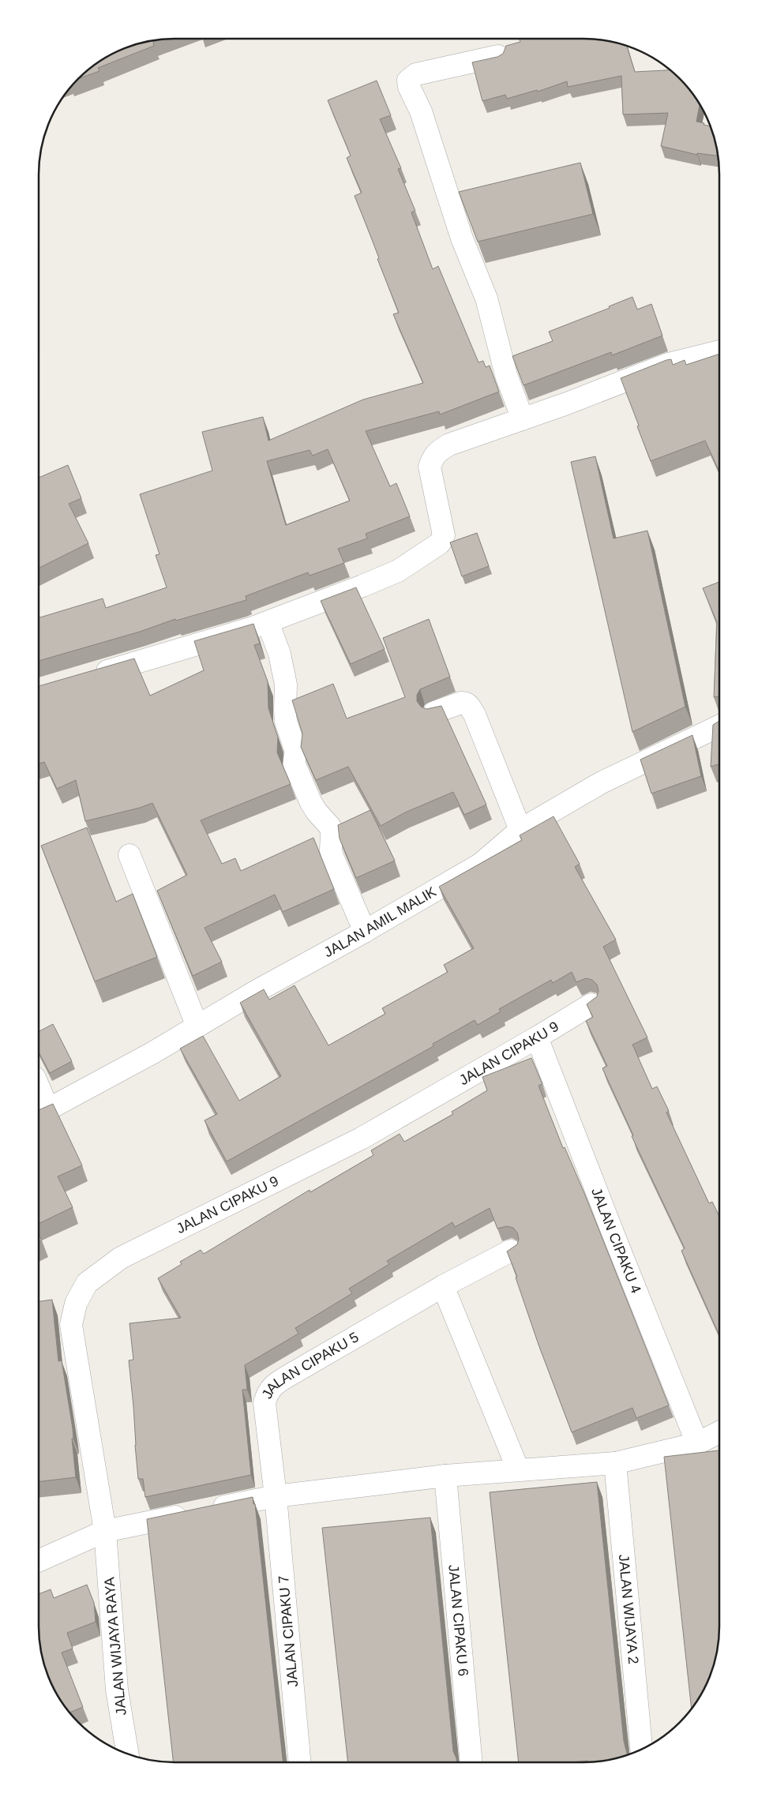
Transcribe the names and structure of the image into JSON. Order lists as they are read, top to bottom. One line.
{"streets":{"street":["JALAN AMIL MALIK","JALAN CIPAKU 9","JALAN CIPAKU 4","JALAN CIPAKU 5","JALAN WIJAYA 2","JALAN CIPAKU 6","JALAN CIPAKU 7","JALAN WIJAYA RAYA"]},"crossings":[["JALAN CIPAKU 9","JALAN CIPAKU 4"],["JALAN CIPAKU 9","JALAN WIJAYA RAYA"],["JALAN CIPAKU 5","JALAN CIPAKU 7"]]}
